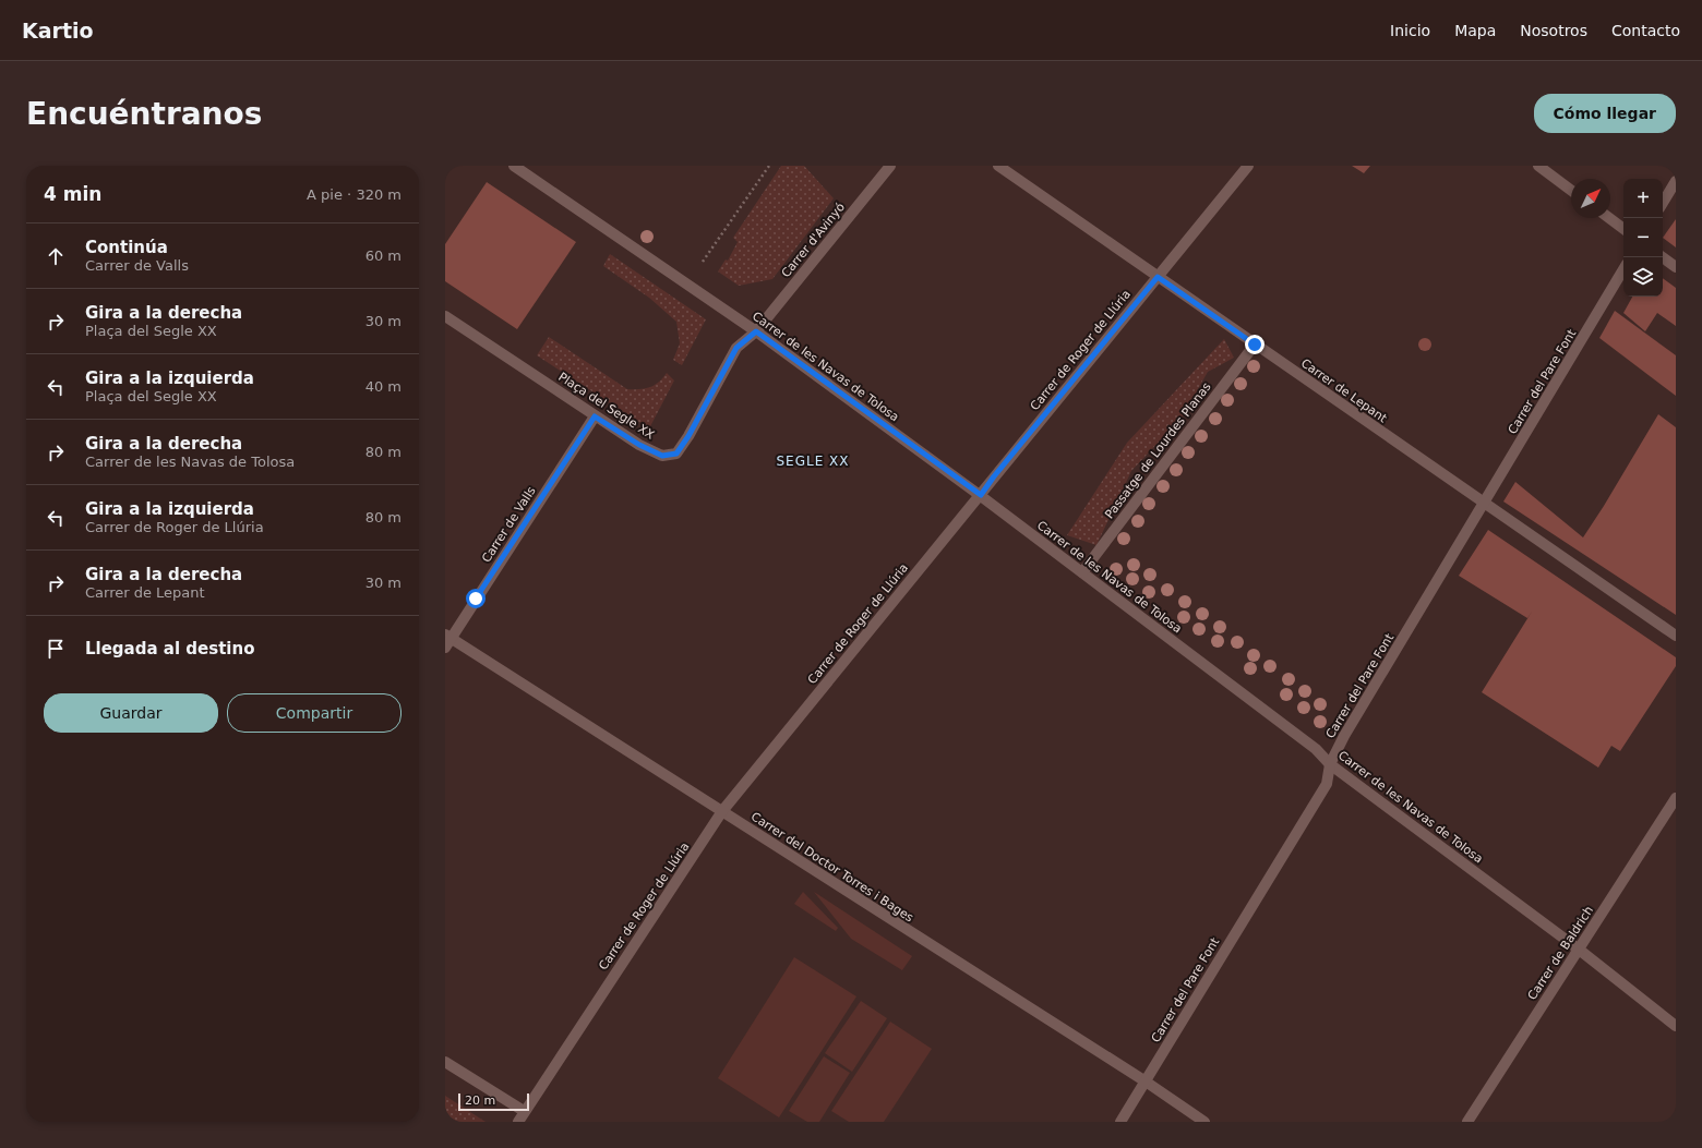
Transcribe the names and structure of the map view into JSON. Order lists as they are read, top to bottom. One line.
{"streets":{"street":["Carrer d'Avinyó","Carrer de Roger de Llúria","Carrer de les Navas de Tolosa","Carrer del Pare Font","Carrer de Lepant","Plaça del Segle XX","Passatge de Lourdes Planas","Carrer de Valls","Carrer del Doctor Torres i Bages","Carrer de Baldrich"]},"crossings":[["Carrer d'Avinyó","Carrer de les Navas de Tolosa"],["Carrer d'Avinyó","Plaça del Segle XX"],["Carrer de Roger de Llúria","Carrer de les Navas de Tolosa"],["Carrer de Roger de Llúria","Carrer de Lepant"],["Carrer de Roger de Llúria","Carrer del Doctor Torres i Bages"],["Carrer de les Navas de Tolosa","Carrer del Pare Font"],["Carrer de les Navas de Tolosa","Plaça del Segle XX"],["Carrer de les Navas de Tolosa","Passatge de Lourdes Planas"],["Carrer de les Navas de Tolosa","Carrer de Baldrich"],["Carrer del Pare Font","Carrer de Lepant"],["Carrer del Pare Font","Carrer del Doctor Torres i Bages"],["Carrer de Lepant","Passatge de Lourdes Planas"],["Plaça del Segle XX","Carrer de Valls"],["Carrer de Valls","Carrer del Doctor Torres i Bages"]],"districts":["SEGLE XX"],"scale_bar":"20 m","north":"top right","page":{"header":"Kartio","nav":["Inicio","Mapa","Nosotros","Contacto"],"buttons":["Cómo llegar",["Guardar","Compartir"]],"title":"Encuéntranos","heading":["4 min","A pie · 320 m"],"map_buttons":["+","−"],"list":[["Continúa","Carrer de Valls","60 m"],["Gira a la derecha","Plaça del Segle XX","30 m"],["Gira a la izquierda","Plaça del Segle XX","40 m"],["Gira a la derecha","Carrer de les Navas de Tolosa","80 m"],["Gira a la izquierda","Carrer de Roger de Llúria","80 m"],["Gira a la derecha","Carrer de Lepant","30 m"],"Llegada al destino"],"scale":"20 m"}}
